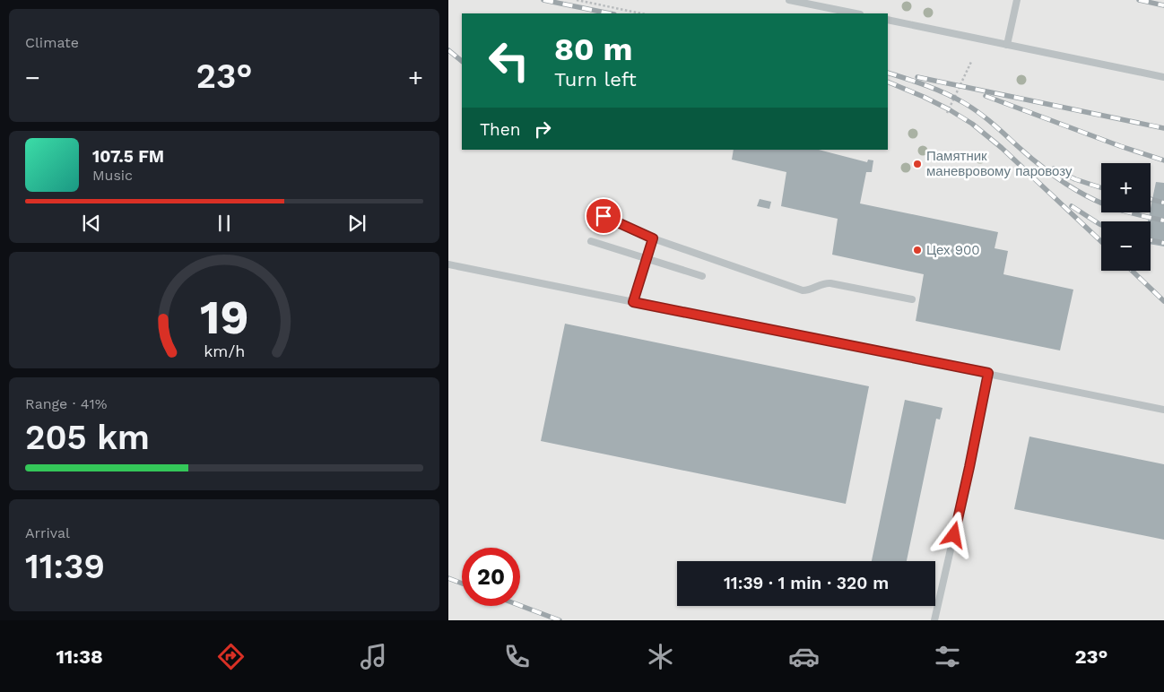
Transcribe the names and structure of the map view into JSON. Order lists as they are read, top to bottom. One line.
{"places":["Памятник маневровому паровозу","Цех 900"],"page":{"tile":["Climate",["Range · 41%","205 km"],["Arrival","11:39"]],"turn":["80 m","Turn left"],"heat":["−","23°","+"],"then":"Then","song":["107.5 FM","Music"],"map_buttons":["+","−"],"limit":"20","trip":"11:39 · 1 min · 320 m","tabs":["11:38","23°"],"gauge":["19","km/h"]}}
